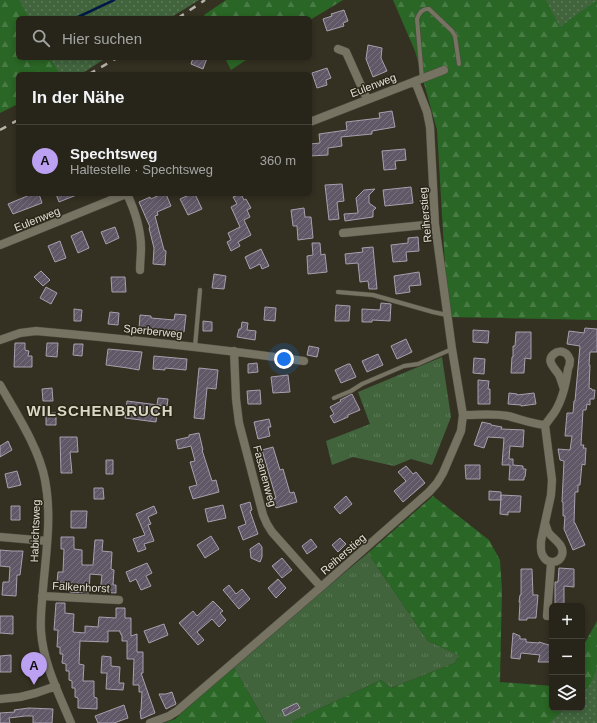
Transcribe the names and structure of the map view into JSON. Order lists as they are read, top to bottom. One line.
{"streets":{"street":["Eulenweg","Reiherstieg","Sperberweg","Fasanenweg","Habichtsweg","Falkenhorst"]},"crossings":[["Eulenweg","Reiherstieg"],["Reiherstieg","Fasanenweg"],["Sperberweg","Fasanenweg"],["Habichtsweg","Falkenhorst"]],"districts":["WILSCHENBRUCH"],"page":{"search":"Hier suchen","heading":"In der Nähe","list":[{"mark":"A","name":"Spechtsweg","note":"Haltestelle · Spechtsweg","value":"360 m"}],"map_buttons":["+","−"],"pins":"A"}}
